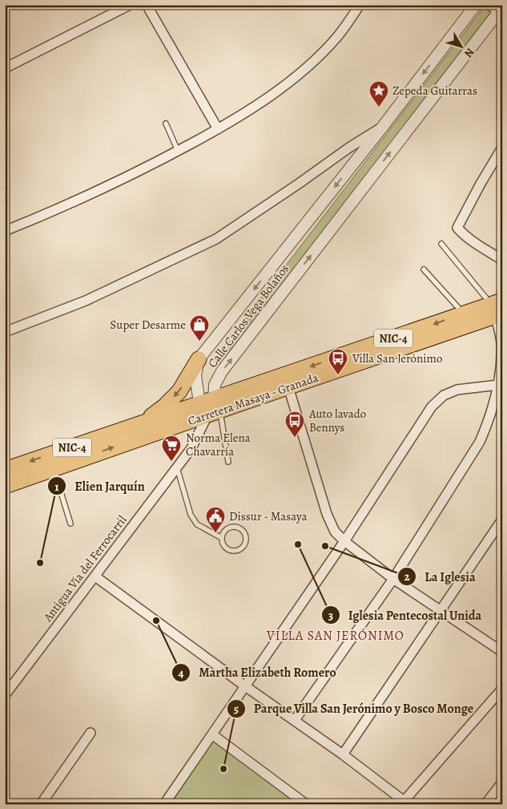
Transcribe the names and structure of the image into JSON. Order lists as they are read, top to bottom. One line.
{"streets":{"highway":["NIC-4","Carretera Masaya - Granada"],"street":["Calle Carlos Vega Bolaños","Antigua Vía del Ferrocarril"]},"crossings":[["Calle Carlos Vega Bolaños","Carretera Masaya - Granada"],["Calle Carlos Vega Bolaños","Antigua Vía del Ferrocarril"],["Carretera Masaya - Granada","Antigua Vía del Ferrocarril"]],"districts":["VILLA SAN JERÓNIMO"],"places":{"place":["Zepeda Guitarras"],"shop":["Super Desarme"],"bus stop":["Villa San Jerónimo","Auto lavado Bennys"],"supermarket":["Norma Elena Chavarría"],"public building":["Dissur - Masaya"],"other":["Iglesia Pentecostal Unida","La Iglesia","Elien Jarquín","Martha Elizabeth Romero","Parque Villa San Jerónimo y Bosco Monge"]},"north":"bottom right"}
